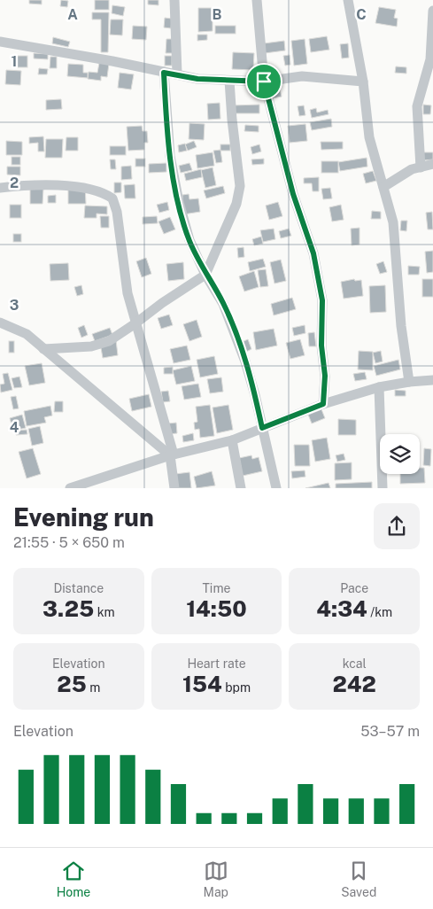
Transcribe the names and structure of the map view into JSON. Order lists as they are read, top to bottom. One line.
{"page":{"heading":["Evening run","21:55 · 5 × 650 m"],"stats":[["Distance","3.25 km"],["Time","14:50"],["Pace","4:34 /km"],["Elevation","25 m"],["Heart rate","154 bpm"],["kcal","242"]],"chart":["Elevation","53–57 m"],"tabs":["Home","Map","Saved"]},"grid":{"columns":["A","B","C"],"rows":["1","2","3","4"]}}
